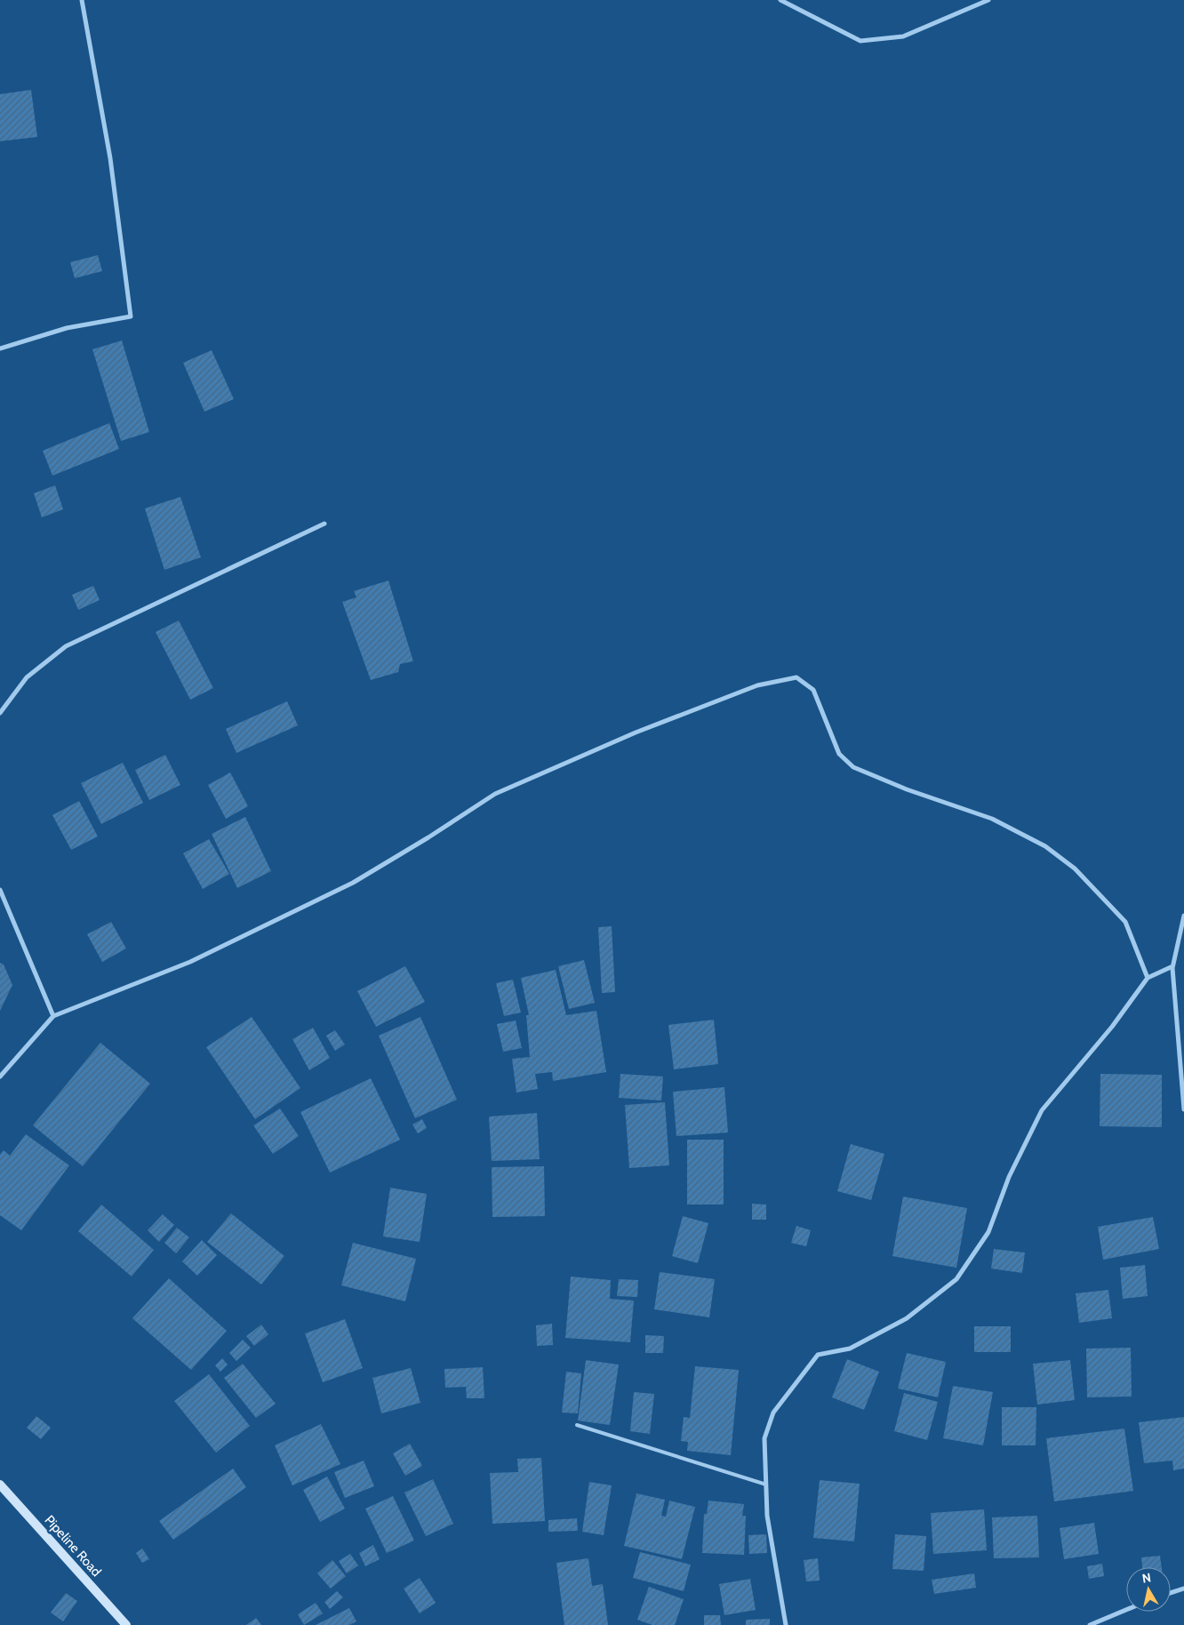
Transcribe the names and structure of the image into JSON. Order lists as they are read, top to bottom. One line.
{"streets":{"street":["Pipeline Road"]},"north":"top"}
